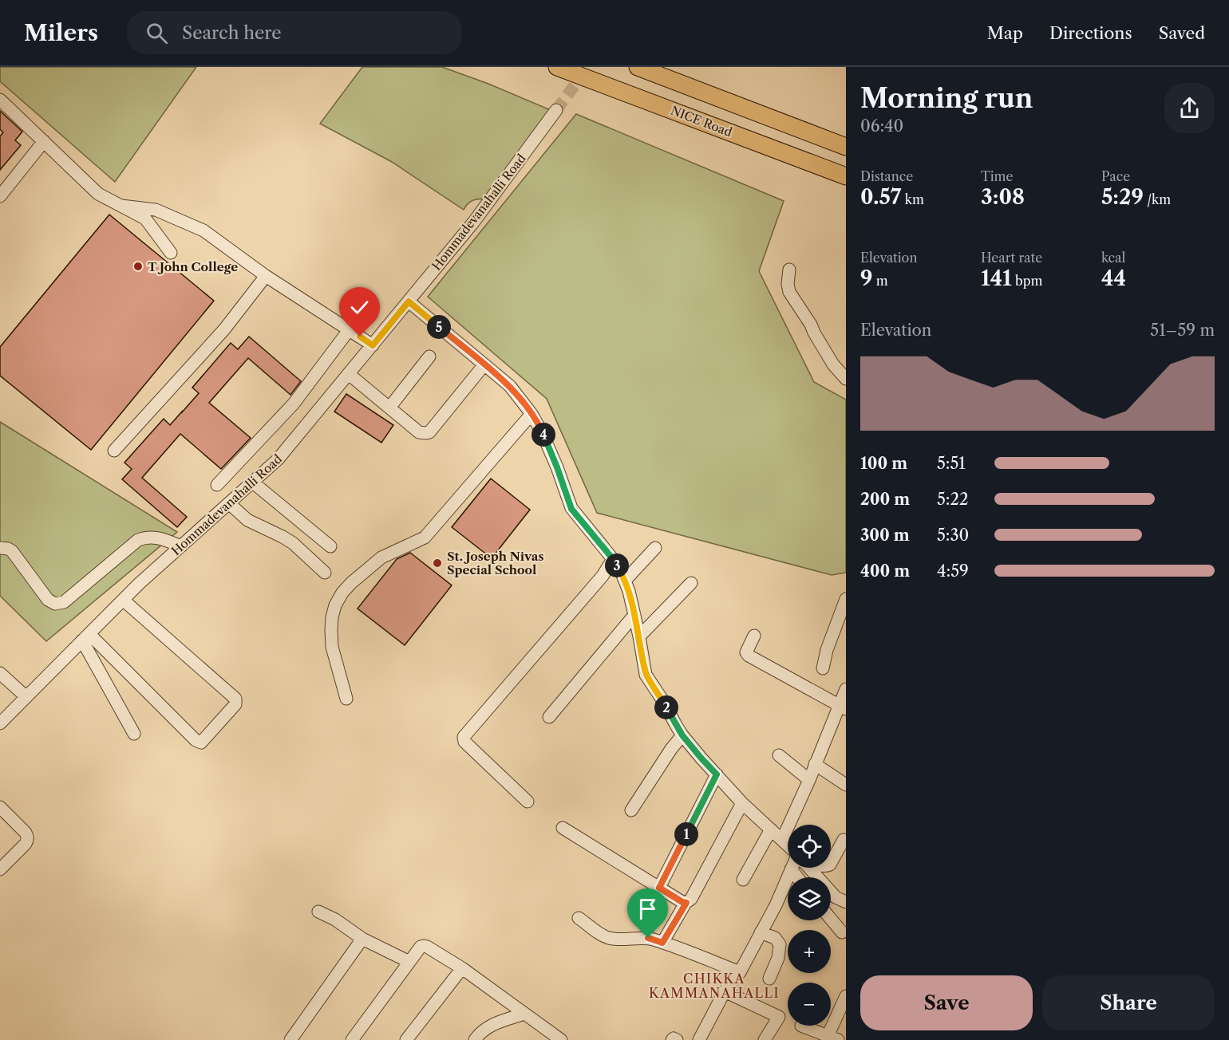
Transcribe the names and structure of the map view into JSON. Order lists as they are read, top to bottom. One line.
{"streets":{"highway":["NICE Road"],"street":["Hommadevanahalli Road"]},"districts":["CHIKKA KAMMANAHALLI"],"places":["T John College","St. Joseph Nivas Special School"],"page":{"header":"Milers","search":"Search here","nav":["Map","Directions","Saved"],"heading":["Morning run","06:40"],"stats":[["Distance","0.57 km"],["Time","3:08"],["Pace","5:29 /km"],["Elevation","9 m"],["Heart rate","141 bpm"],["kcal","44"]],"chart":["Elevation","51–59 m"],"pins":["5","4","3","2","1"],"list":[{"name":"100 m","note":"5:51"},{"name":"200 m","note":"5:22"},{"name":"300 m","note":"5:30"},{"name":"400 m","note":"4:59"}],"map_buttons":["+","−"],"buttons":["Save","Share"]}}
